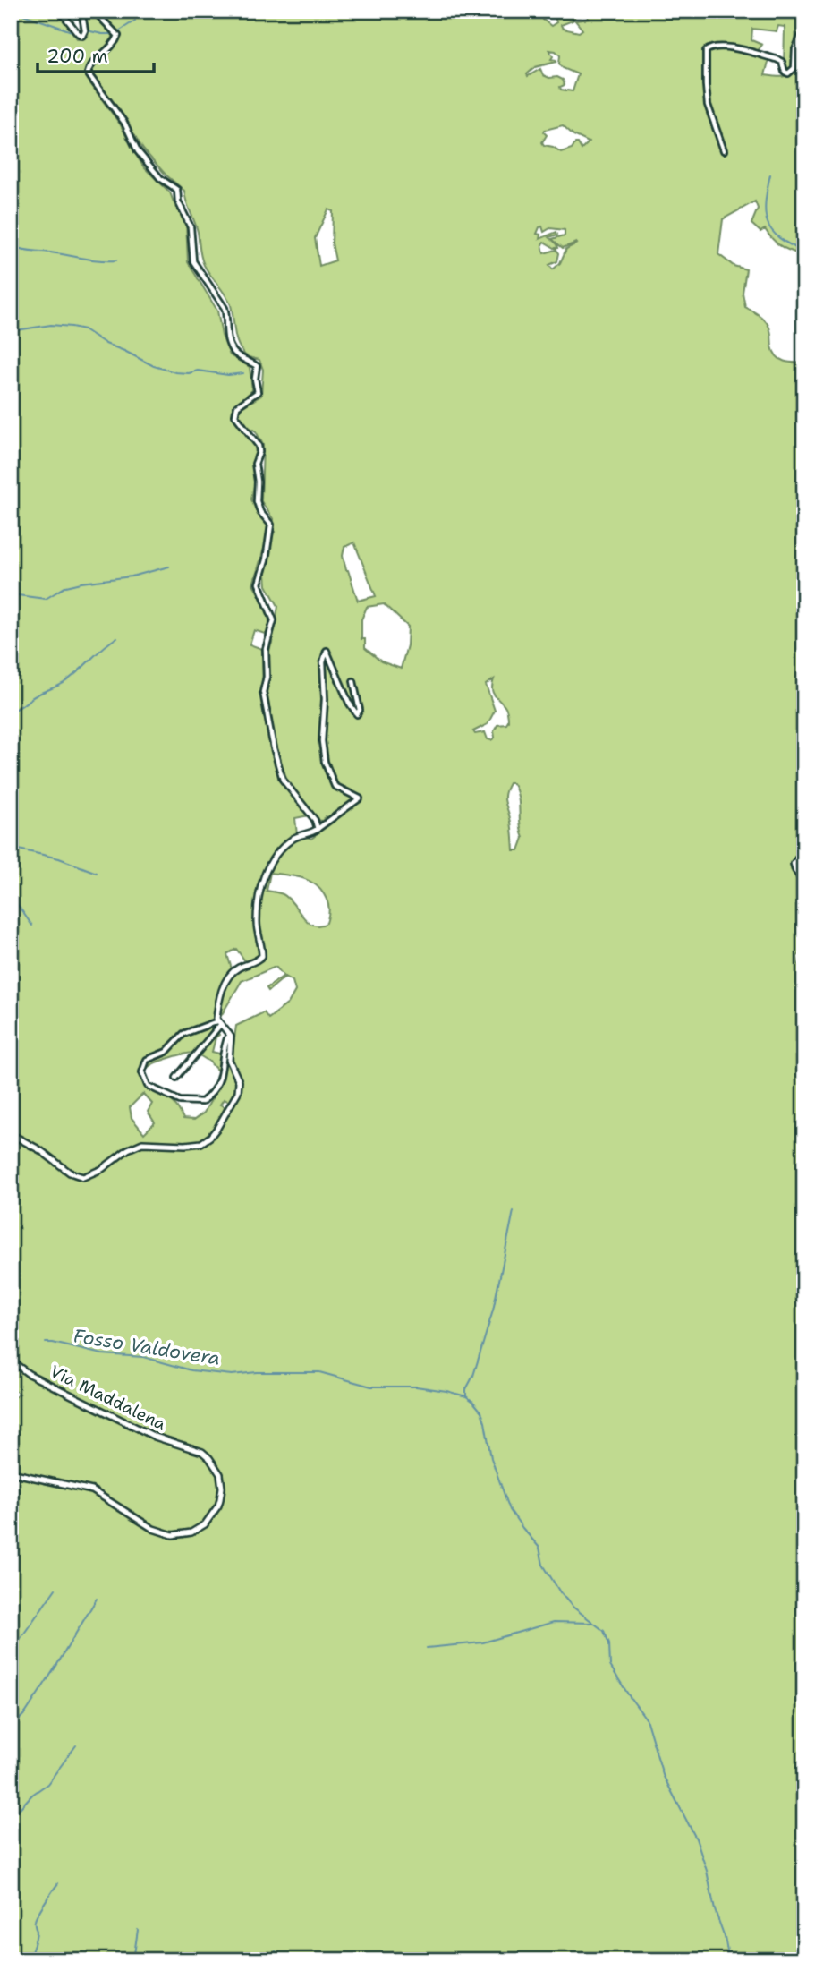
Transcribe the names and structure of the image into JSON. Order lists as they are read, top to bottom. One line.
{"streets":{"street":["Via Maddalena"]},"water":["Fosso Valdovera"],"scale_bar":"200 m"}
